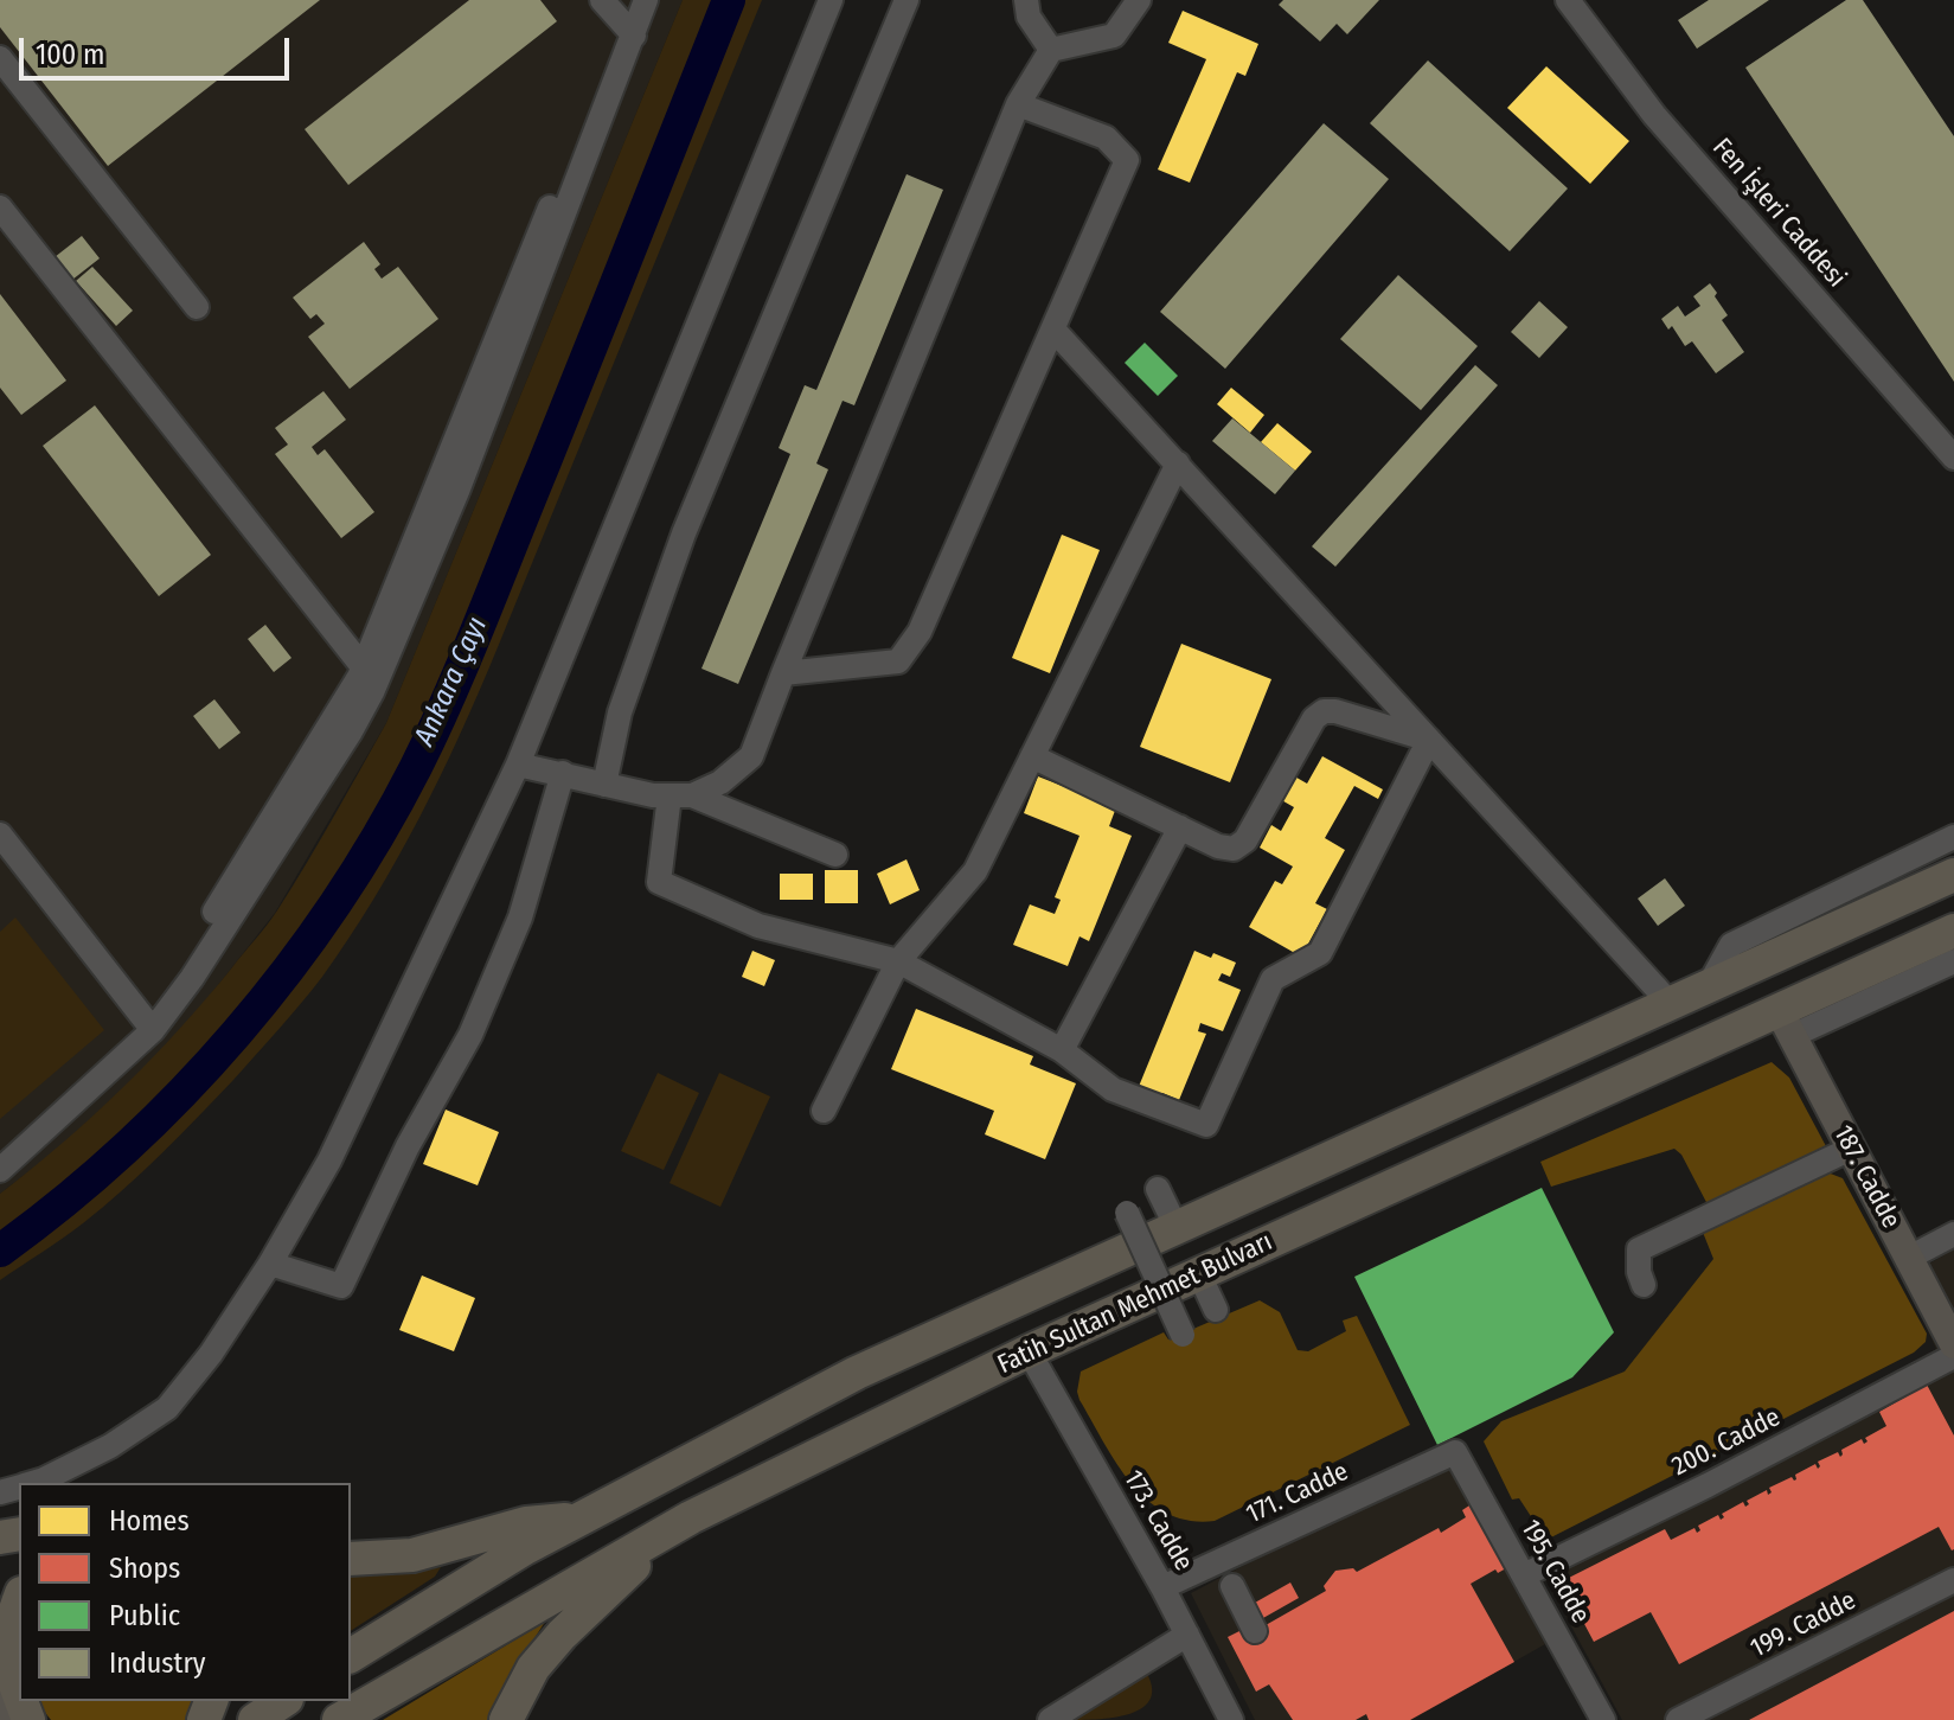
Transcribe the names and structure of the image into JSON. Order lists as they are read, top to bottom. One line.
{"streets":{"highway":["Fatih Sultan Mehmet Bulvarı"],"main road":["187. Cadde"],"street":["Fen İşleri Caddesi","200. Cadde","171. Cadde","173. Cadde","195. Cadde","199. Cadde"]},"crossings":[["187. Cadde","Fatih Sultan Mehmet Bulvarı"],["Fatih Sultan Mehmet Bulvarı","173. Cadde"],["200. Cadde","195. Cadde"],["171. Cadde","173. Cadde"],["171. Cadde","195. Cadde"]],"water":["Ankara Çayı"],"legend":["Homes","Shops","Public","Industry"],"scale_bar":"100 m"}
